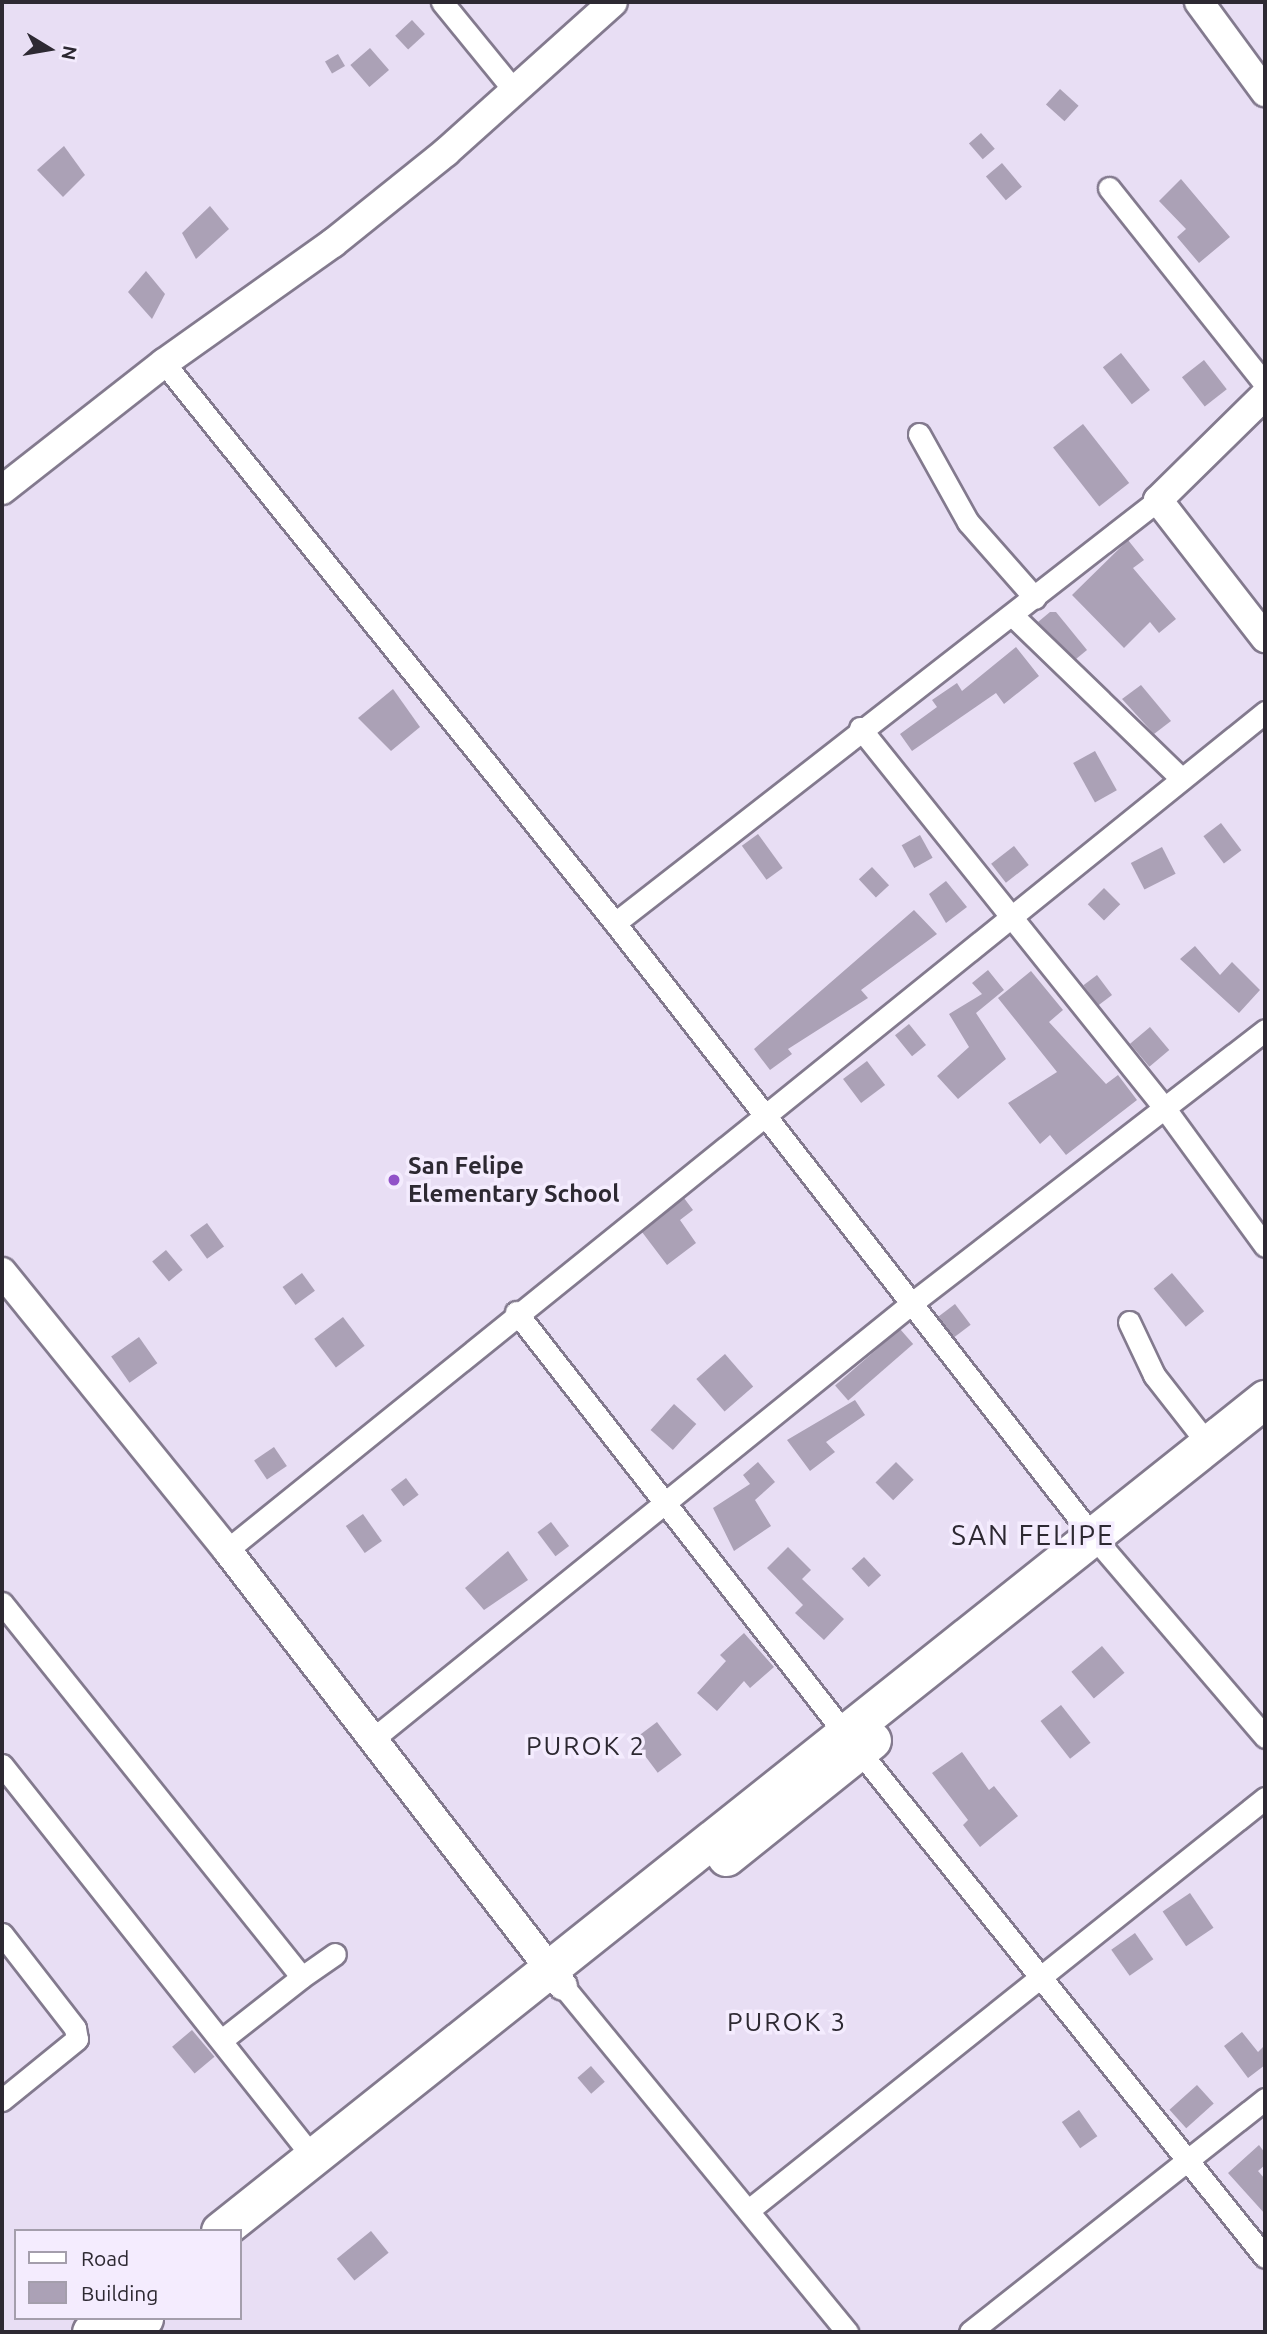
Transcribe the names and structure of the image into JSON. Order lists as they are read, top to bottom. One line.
{"districts":["SAN FELIPE","PUROK 2","PUROK 3"],"places":["San Felipe Elementary School"],"legend":["Road","Building"],"north":"right"}
